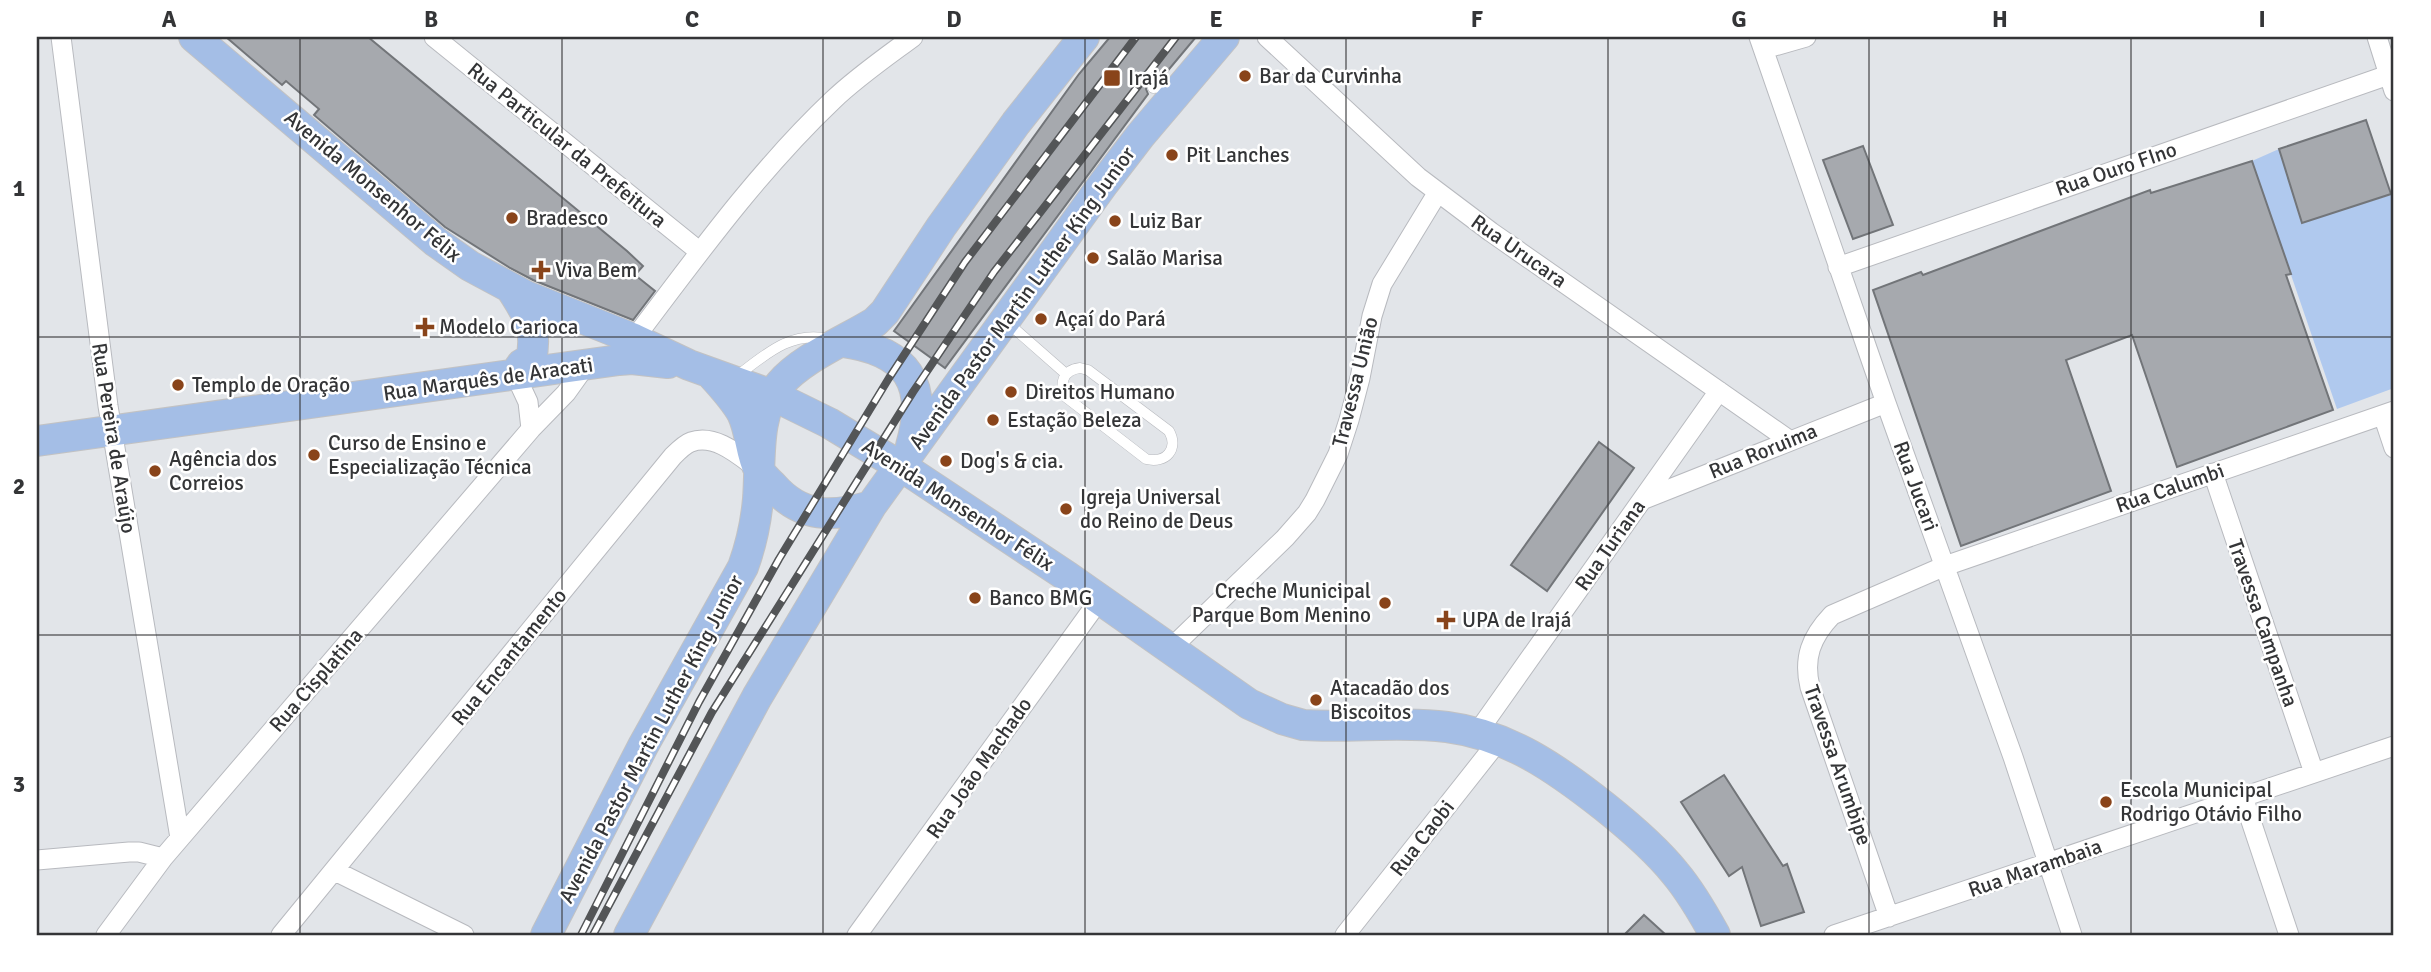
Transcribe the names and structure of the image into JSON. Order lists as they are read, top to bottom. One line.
{"streets":{"main road":["Avenida Monsenhor Félix","Avenida Pastor Martin Luther King Junior","Rua Marquês de Aracati"],"street":["Rua Particular da Prefeitura","Rua Ouro FIno","Rua Urucara","Travessa União","Rua Pereira de Araújo","Rua Roruima","Rua Jucari","Rua Calumbi","Rua Turiana","Travessa Campanha","Rua Encantamento","Rua Cisplatina","Travessa Arumbipe","Rua João Machado","Rua Caobi","Rua Marambaia"]},"crossings":[["Rua Ouro FIno","Rua Jucari"],["Avenida Monsenhor Félix","Avenida Pastor Martin Luther King Junior"],["Avenida Monsenhor Félix","Rua Marquês de Aracati"],["Avenida Monsenhor Félix","Travessa União"],["Avenida Monsenhor Félix","Rua Turiana"],["Avenida Monsenhor Félix","Rua João Machado"],["Avenida Monsenhor Félix","Rua Caobi"],["Rua Urucara","Travessa União"],["Rua Urucara","Rua Roruima"],["Rua Urucara","Rua Turiana"],["Avenida Pastor Martin Luther King Junior","Rua Encantamento"],["Rua Marquês de Aracati","Rua Pereira de Araújo"],["Rua Marquês de Aracati","Rua Cisplatina"],["Rua Pereira de Araújo","Rua Cisplatina"],["Rua Roruima","Rua Jucari"],["Rua Roruima","Rua Turiana"],["Rua Jucari","Rua Calumbi"],["Rua Jucari","Travessa Arumbipe"],["Rua Jucari","Rua Marambaia"],["Rua Calumbi","Travessa Campanha"],["Rua Calumbi","Travessa Arumbipe"],["Rua Turiana","Rua Caobi"],["Travessa Campanha","Rua Marambaia"],["Travessa Arumbipe","Rua Marambaia"]],"places":{"other":["Bar da Curvinha","Pit Lanches","Bradesco","Luiz Bar","Salão Marisa","Açaí do Pará","Templo de Oração","Direitos Humano","Estação Beleza","Curso de Ensino e Especialização Técnica","Dog's & cia.","Agência dos Correios","Igreja Universal do Reino de Deus","Banco BMG","Creche Municipal Parque Bom Menino","Atacadão dos Biscoitos","Escola Municipal Rodrigo Otávio Filho"],"transit":["Irajá"],"health":["Viva Bem","Modelo Carioca","UPA de Irajá"]},"grid":{"columns":["A","B","C","D","E","F","G","H","I"],"rows":["1","2","3"]}}
